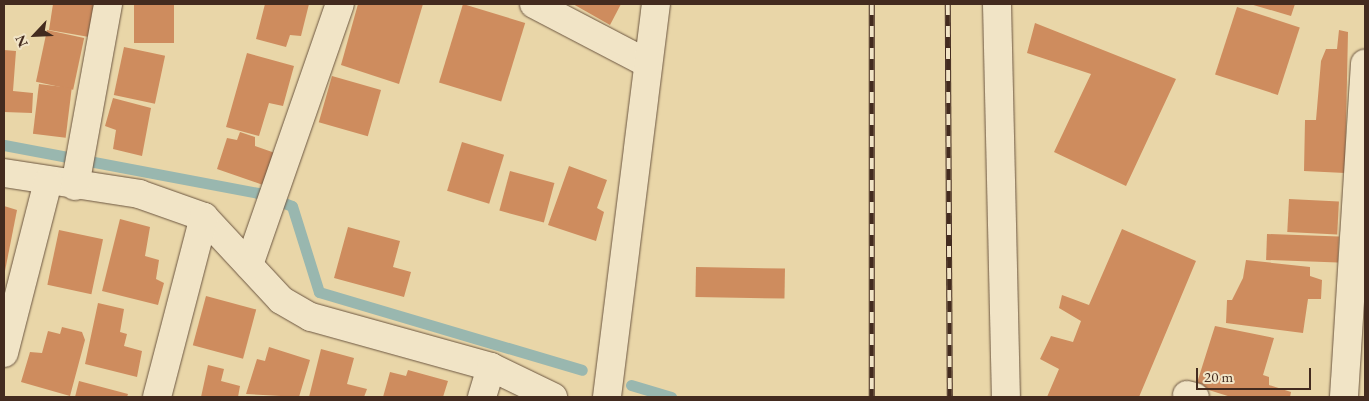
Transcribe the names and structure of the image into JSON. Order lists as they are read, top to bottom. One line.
{"scale_bar":"20 m","north":"bottom left"}
